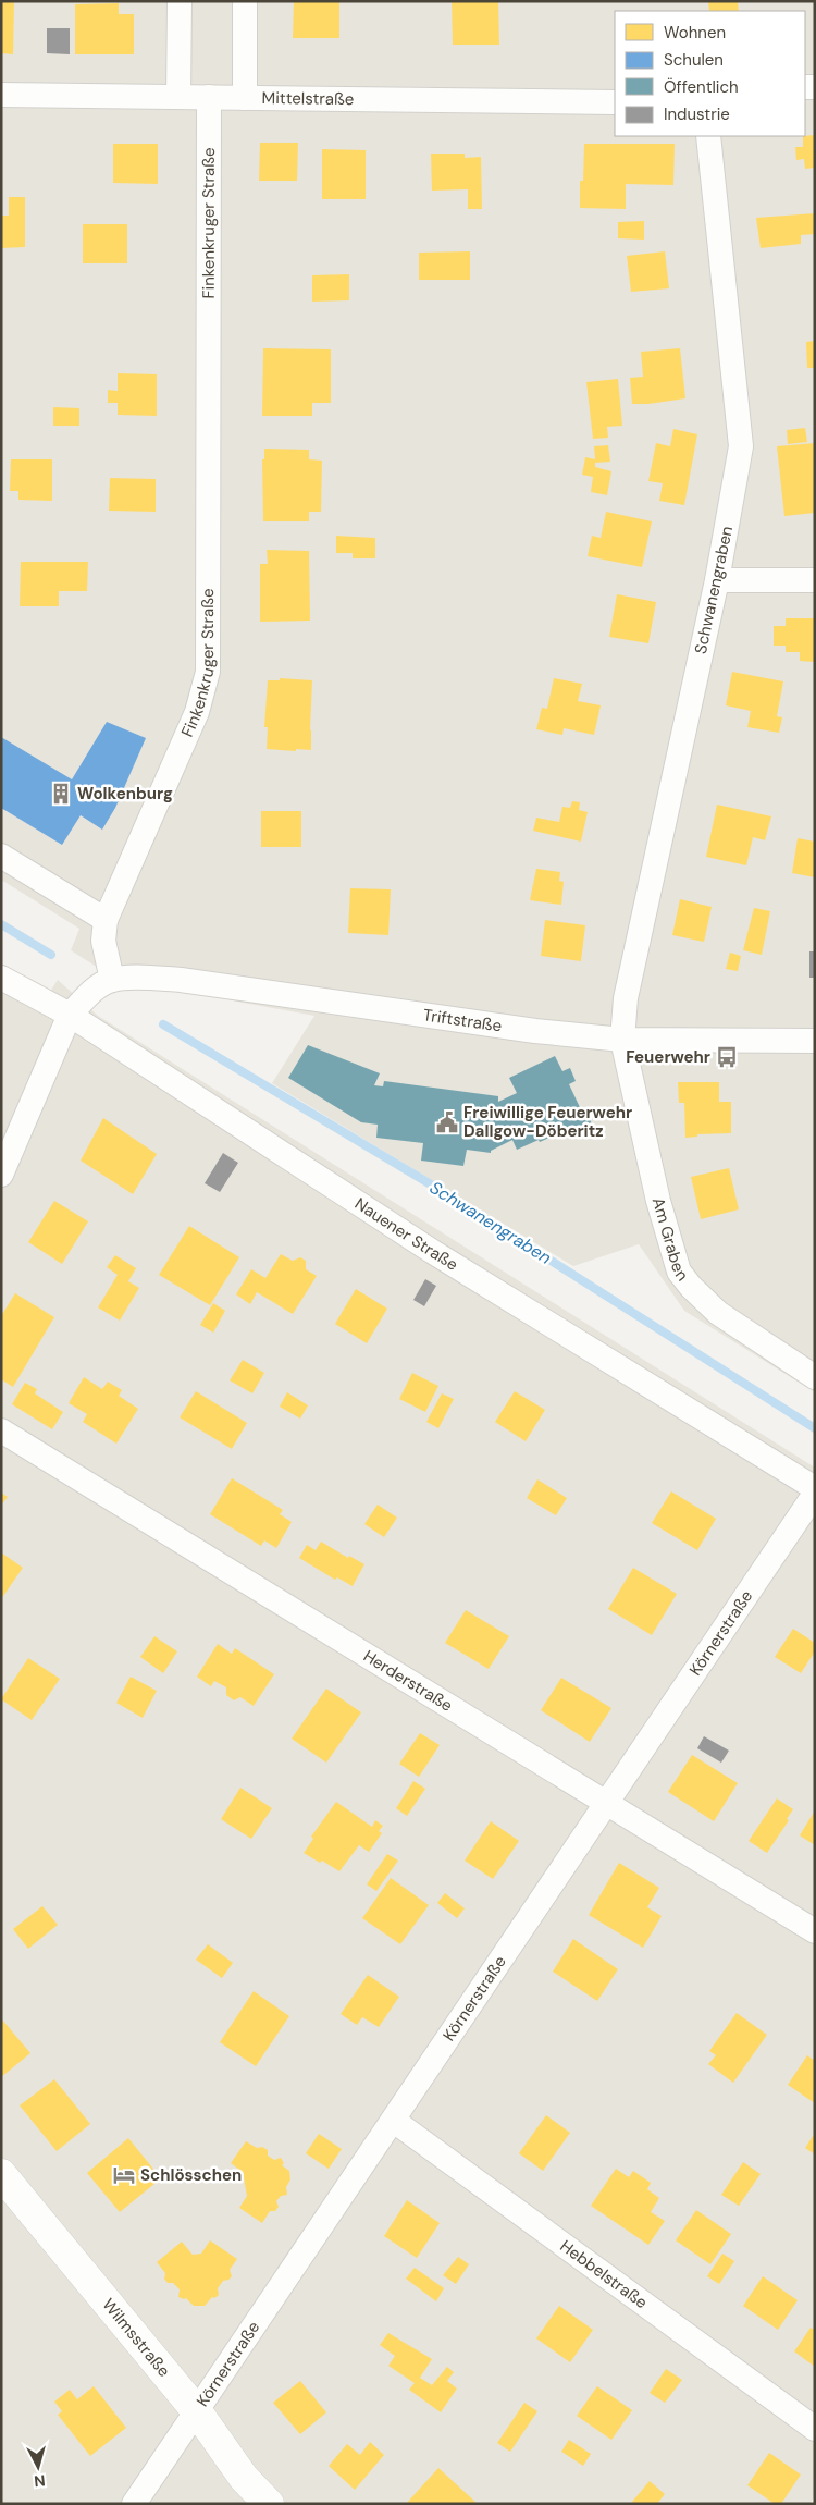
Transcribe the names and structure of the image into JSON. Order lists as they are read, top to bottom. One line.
{"streets":{"street":["Mittelstraße","Finkenkruger Straße","Schwanengraben","Triftstraße","Nauener Straße","Am Graben","Körnerstraße","Herderstraße","Hebbelstraße","Wilmsstraße"]},"crossings":[["Mittelstraße","Finkenkruger Straße"],["Finkenkruger Straße","Triftstraße"],["Schwanengraben","Triftstraße"],["Schwanengraben","Am Graben"],["Triftstraße","Am Graben"],["Körnerstraße","Herderstraße"],["Körnerstraße","Hebbelstraße"],["Körnerstraße","Wilmsstraße"]],"water":["Schwanengraben"],"places":{"building":["Wolkenburg"],"bus stop":["Feuerwehr"],"public building":["Freiwillige Feuerwehr Dallgow-Döberitz"],"hotel":["Schlösschen"]},"legend":["Wohnen","Schulen","Öffentlich","Industrie"],"north":"bottom"}
